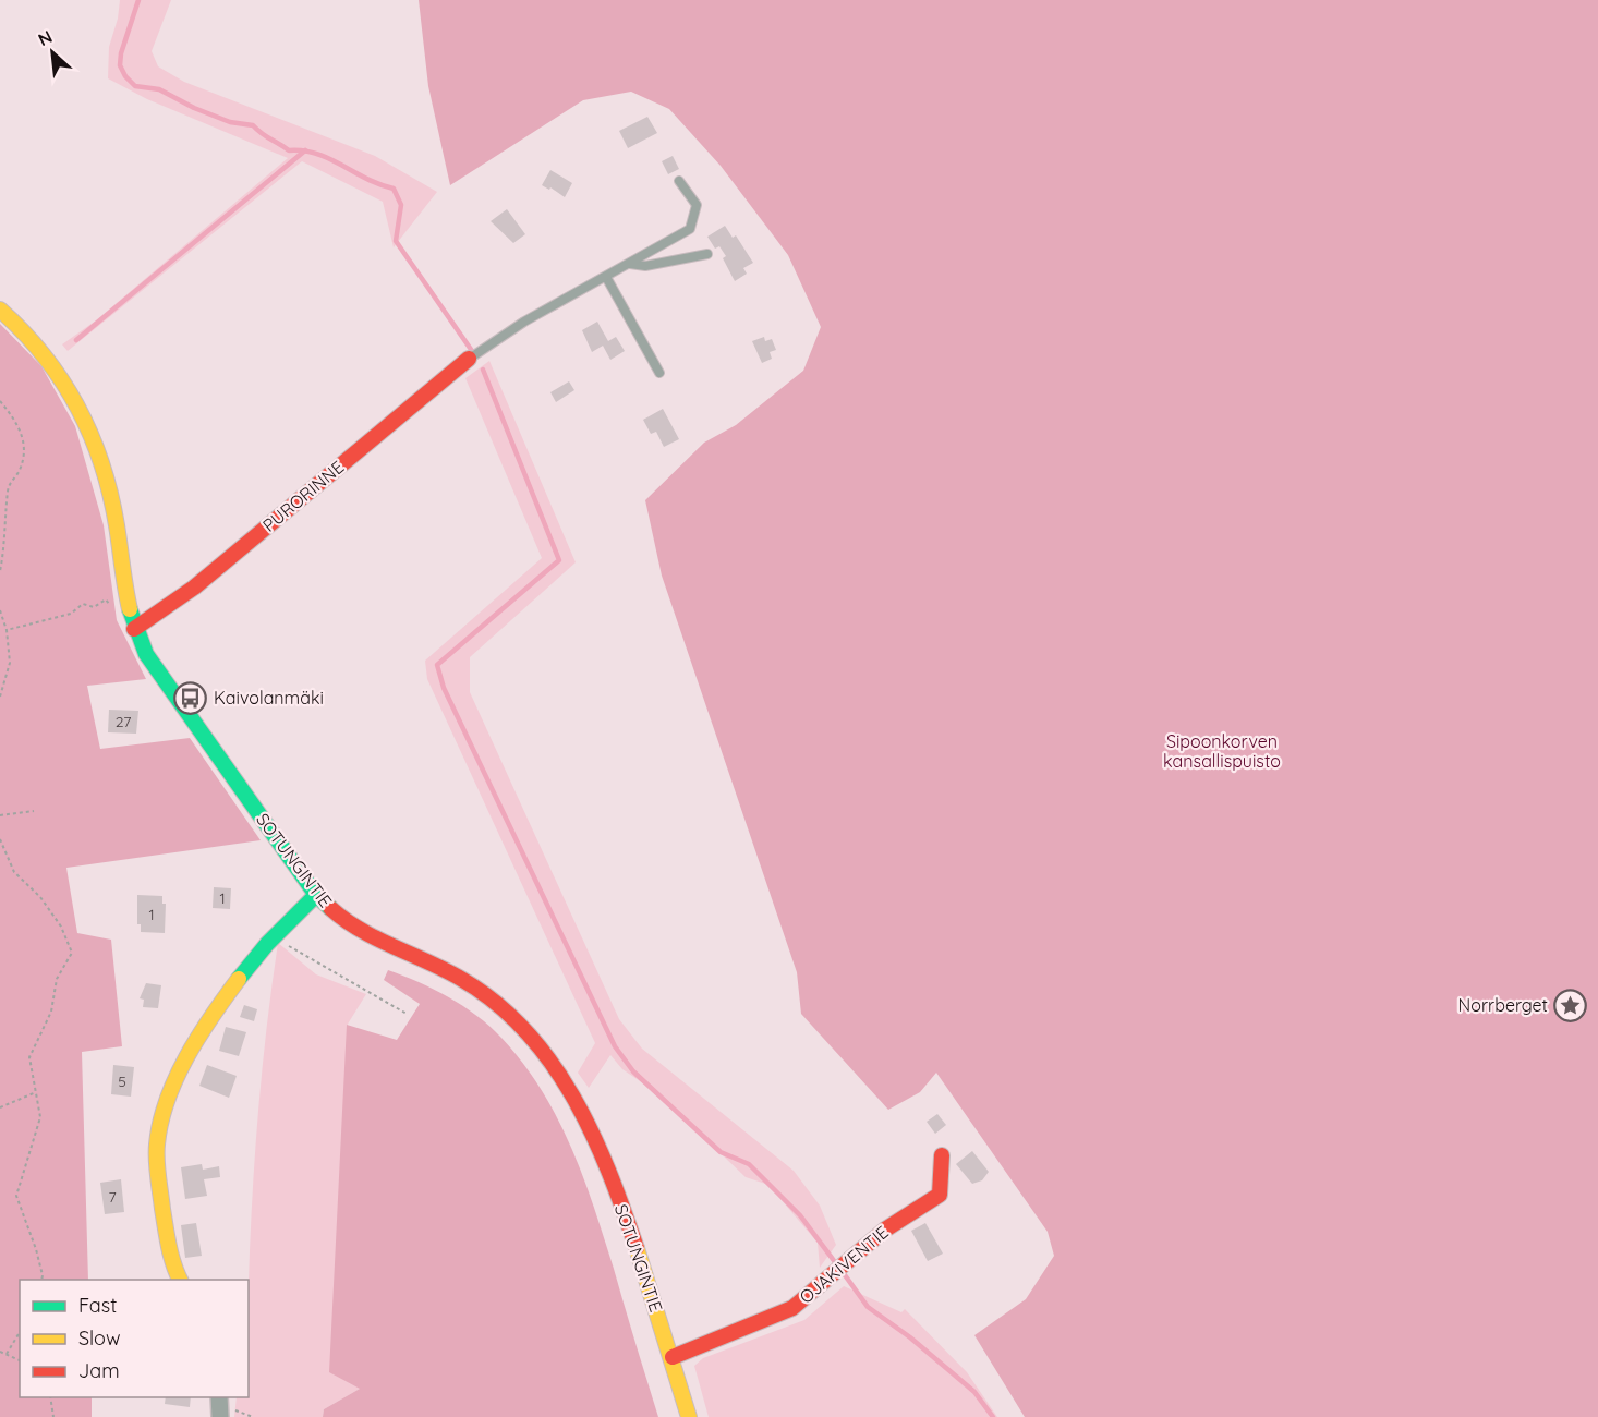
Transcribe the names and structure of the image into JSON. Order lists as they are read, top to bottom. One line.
{"streets":{"street":["PURORINNE","SOTUNGINTIE","OJAKIVENTIE"]},"crossings":[["PURORINNE","SOTUNGINTIE"],["SOTUNGINTIE","OJAKIVENTIE"]],"parks":["Sipoonkorven kansallispuisto"],"places":{"bus stop":["Kaivolanmäki"],"place":["Norrberget"]},"house_numbers":["27","1","1","5","7"],"legend":["Fast","Slow","Jam"],"north":"top left"}
